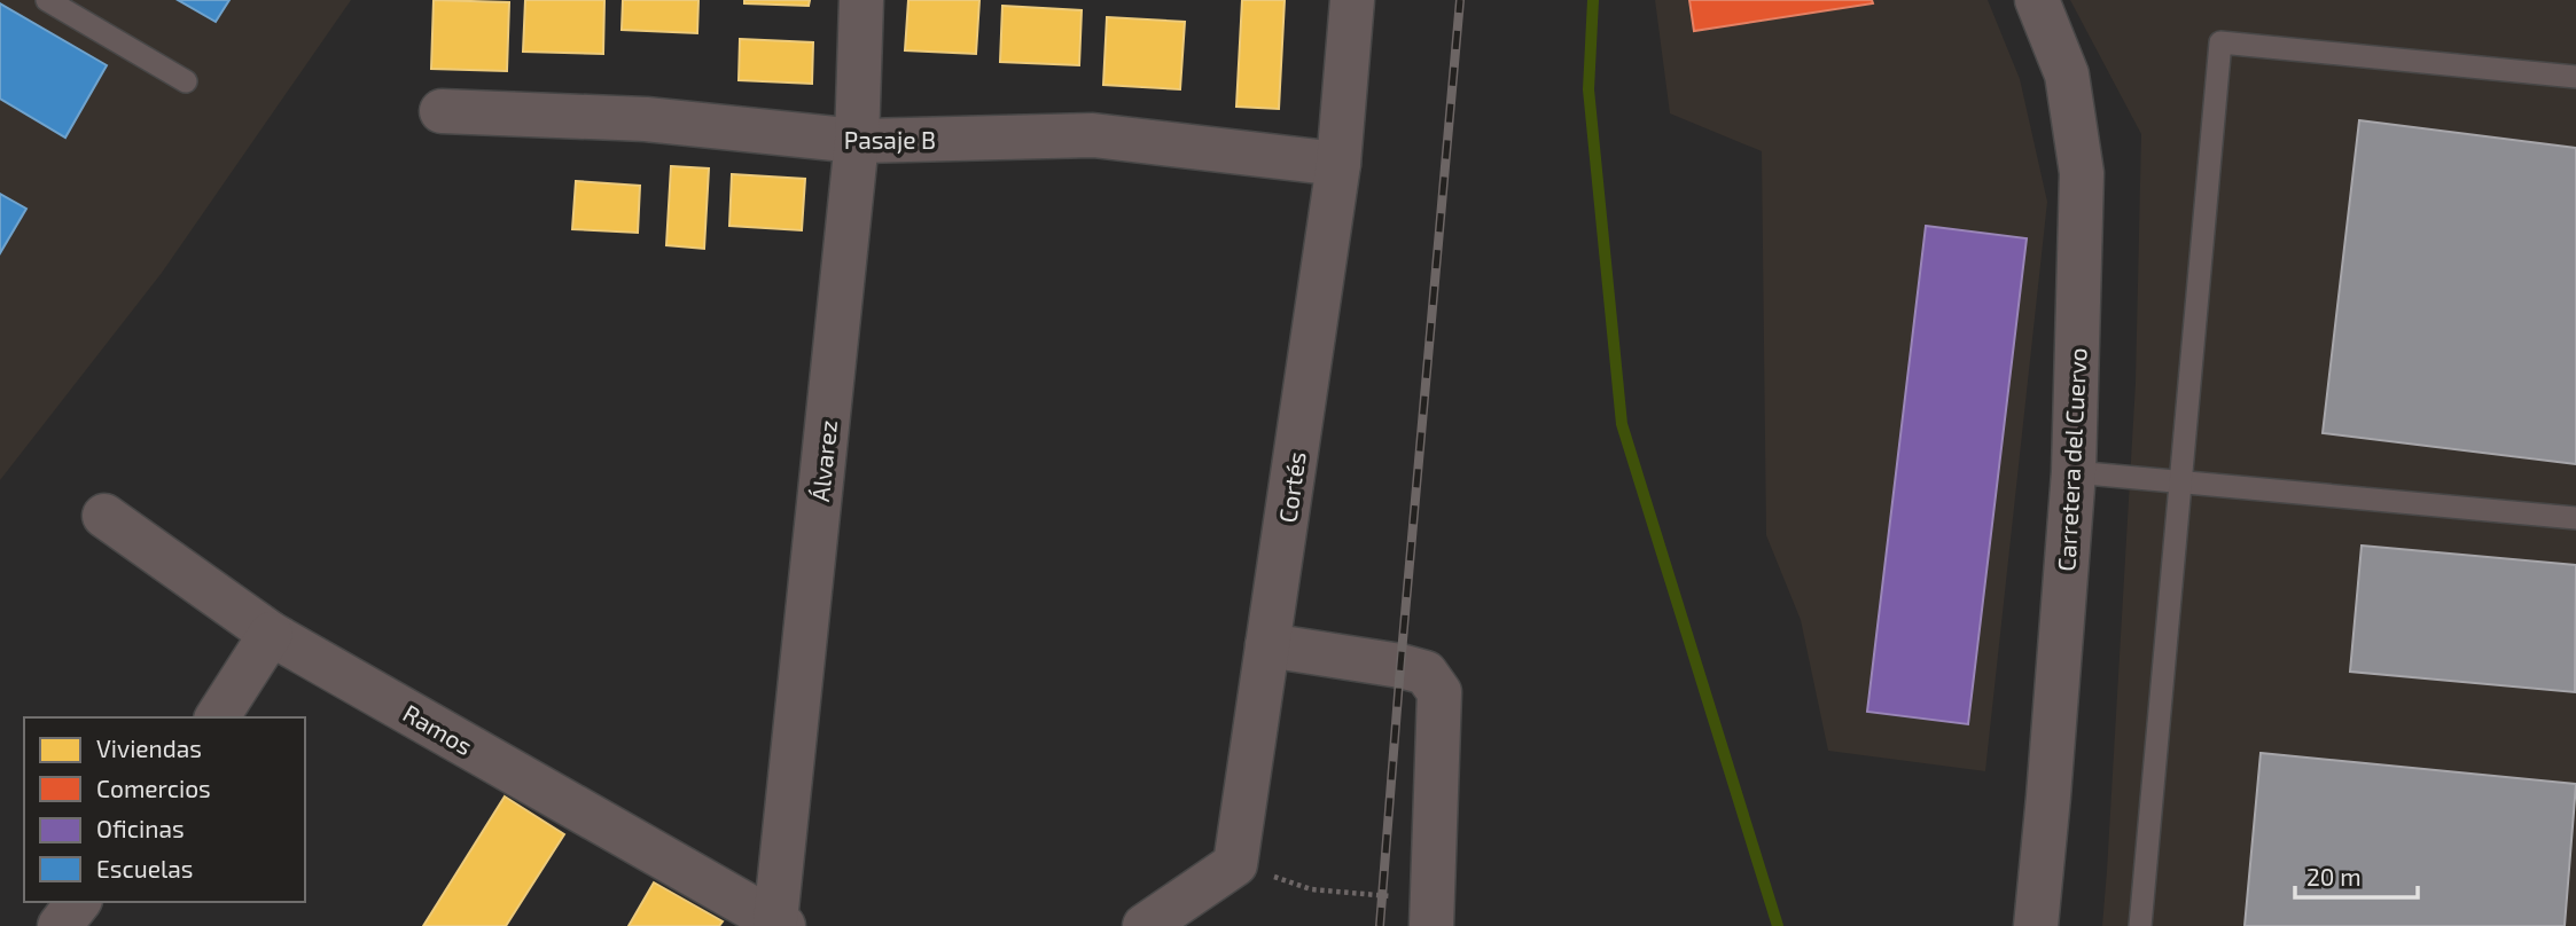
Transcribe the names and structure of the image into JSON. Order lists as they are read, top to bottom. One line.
{"streets":{"street":["Pasaje B","Carretera del Cuervo","Álvarez","Cortés","Ramos"]},"crossings":[["Pasaje B","Álvarez"],["Pasaje B","Cortés"],["Álvarez","Ramos"]],"legend":["Viviendas","Comercios","Oficinas","Escuelas"],"scale_bar":"20 m"}
